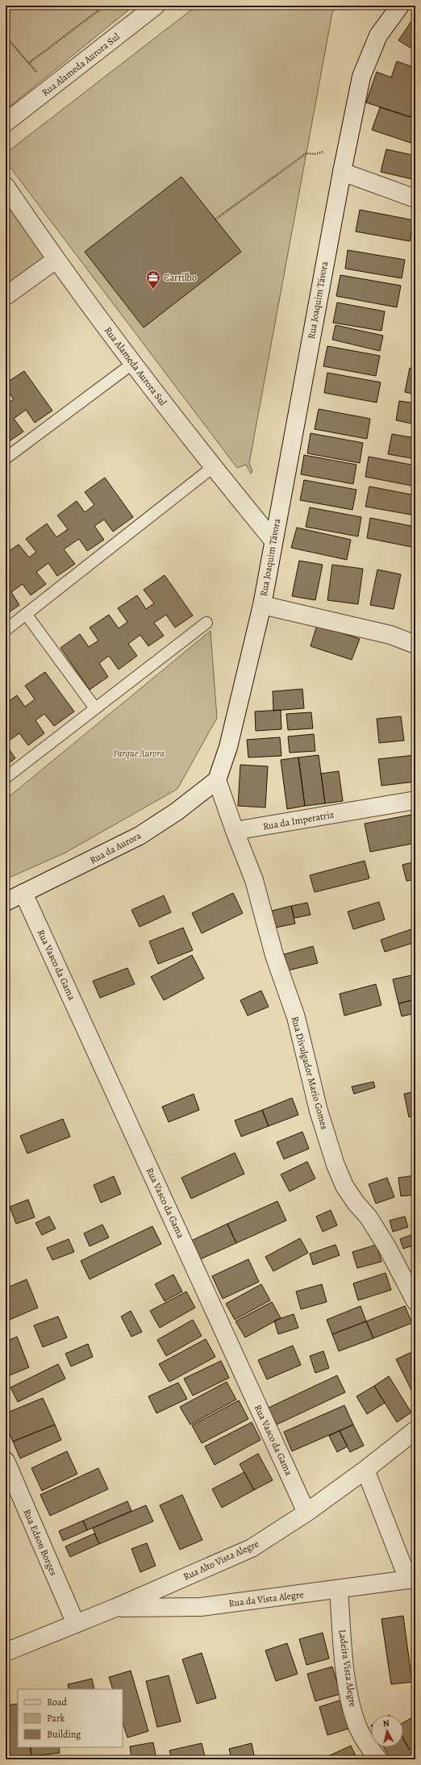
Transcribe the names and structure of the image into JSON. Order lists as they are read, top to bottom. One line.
{"streets":{"street":["Rua Alameda Aurora Sul","Rua Joaquim Távora","Rua da Imperatriz","Rua da Aurora","Rua Vasco da Gama","Rua Divulgador Mario Gomes","Rua Edson Borges","Rua Alto Vista Alegre","Rua da Vista Alegre","Ladeira Vista Alegre"]},"crossings":[["Rua Alameda Aurora Sul","Rua Joaquim Távora"],["Rua Joaquim Távora","Rua da Aurora"],["Rua da Imperatriz","Rua Divulgador Mario Gomes"],["Rua da Aurora","Rua Vasco da Gama"],["Rua Vasco da Gama","Rua Alto Vista Alegre"],["Rua Edson Borges","Rua Alto Vista Alegre"],["Rua Alto Vista Alegre","Rua da Vista Alegre"],["Rua da Vista Alegre","Ladeira Vista Alegre"]],"parks":["Parque Aurora"],"places":{"office":["Carrilho"]},"legend":["Road","Park","Building"],"north":"top"}
